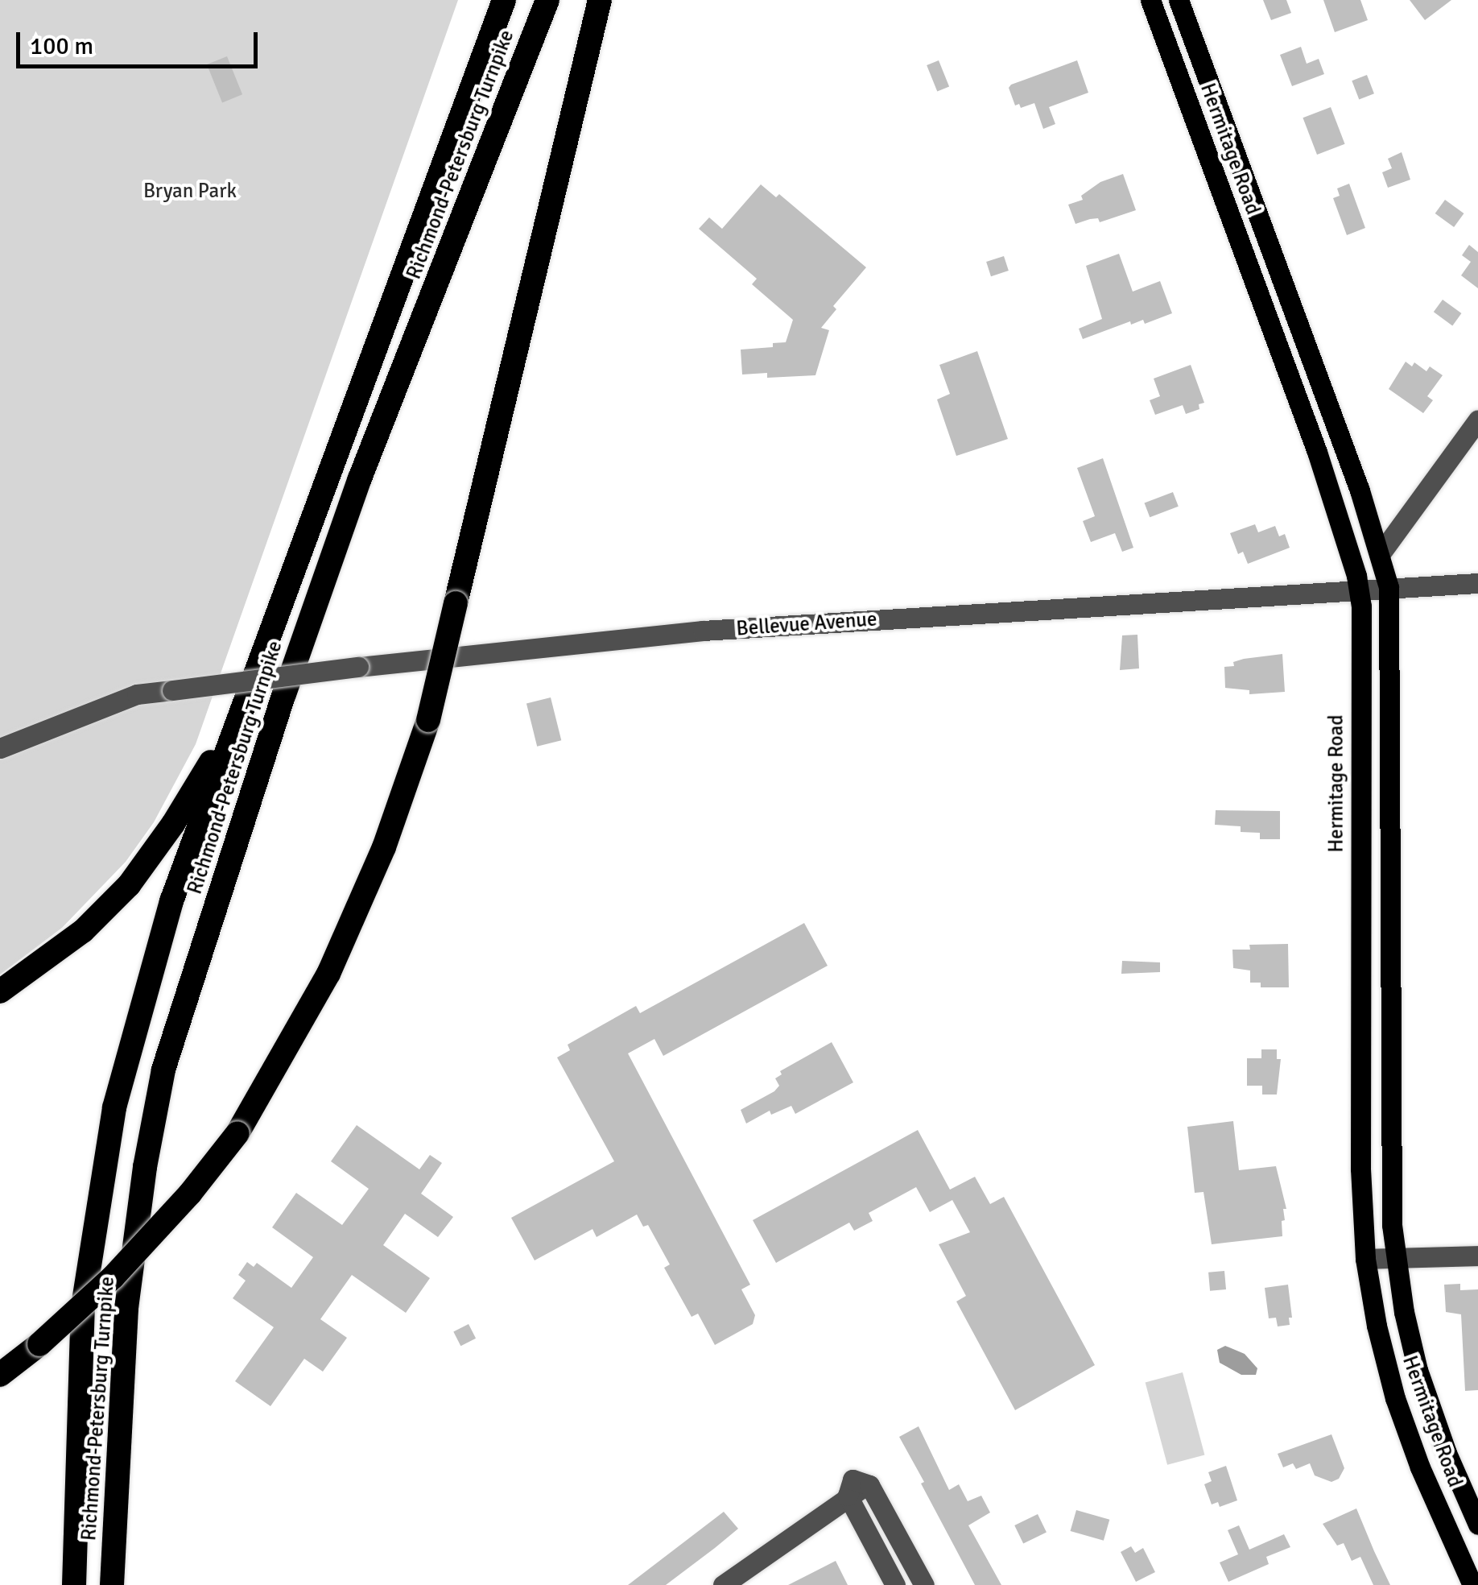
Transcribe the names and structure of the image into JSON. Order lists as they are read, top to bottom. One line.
{"streets":{"highway":["Richmond-Petersburg Turnpike"],"main road":["Hermitage Road"],"street":["Bellevue Avenue"]},"crossings":[["Hermitage Road","Bellevue Avenue"]],"parks":["Bryan Park"],"scale_bar":"100 m"}
